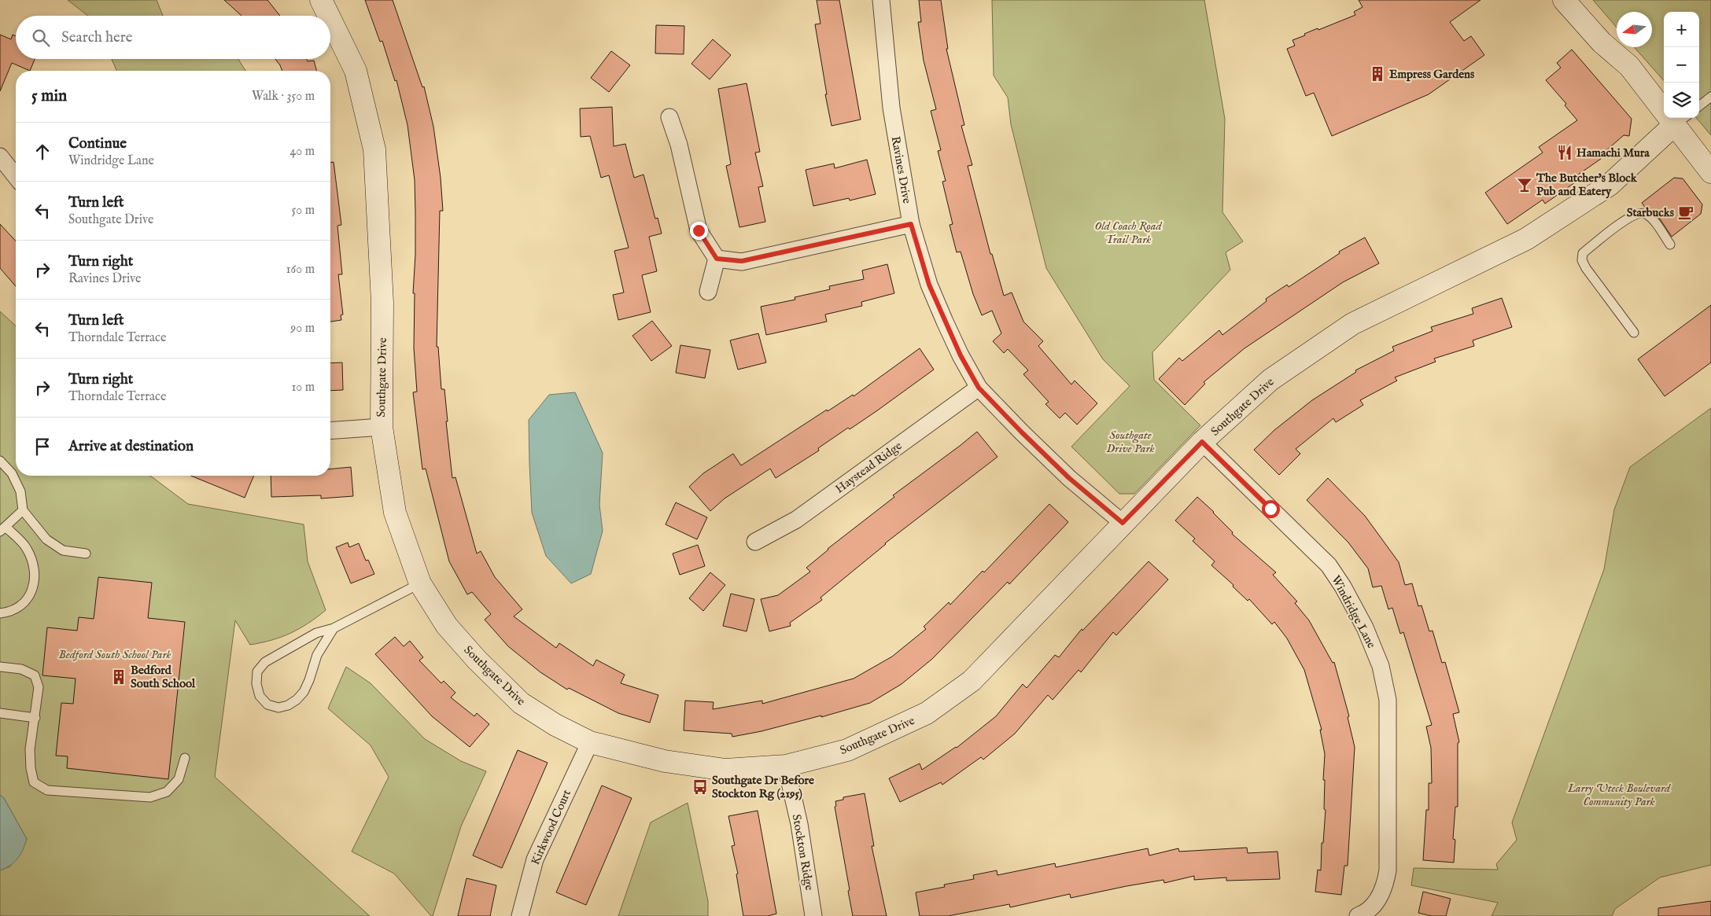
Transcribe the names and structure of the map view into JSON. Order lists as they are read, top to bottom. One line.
{"streets":{"street":["Ravines Drive","Southgate Drive","Haystead Ridge","Windridge Lane","Kirkwood Court","Stockton Ridge"]},"crossings":[["Ravines Drive","Southgate Drive"],["Ravines Drive","Haystead Ridge"],["Southgate Drive","Windridge Lane"],["Southgate Drive","Kirkwood Court"],["Southgate Drive","Stockton Ridge"]],"parks":["Old Coach Road Trail Park","Southgate Drive Park","Bedford South School Park","Larry Uteck Boulevard Community Park"],"places":{"building":["Empress Gardens","Bedford South School"],"restaurant":["Hamachi Mura"],"bar":["The Butcher's Block Pub and Eatery"],"cafe":["Starbucks"],"bus stop":["Southgate Dr Before Stockton Rg (2195)"]},"north":"left","page":{"map_buttons":["+","−"],"search":"Search here","heading":["5 min","Walk · 350 m"],"list":[["Continue","Windridge Lane","40 m"],["Turn left","Southgate Drive","50 m"],["Turn right","Ravines Drive","160 m"],["Turn left","Thorndale Terrace","90 m"],["Turn right","Thorndale Terrace","10 m"],"Arrive at destination"]}}
